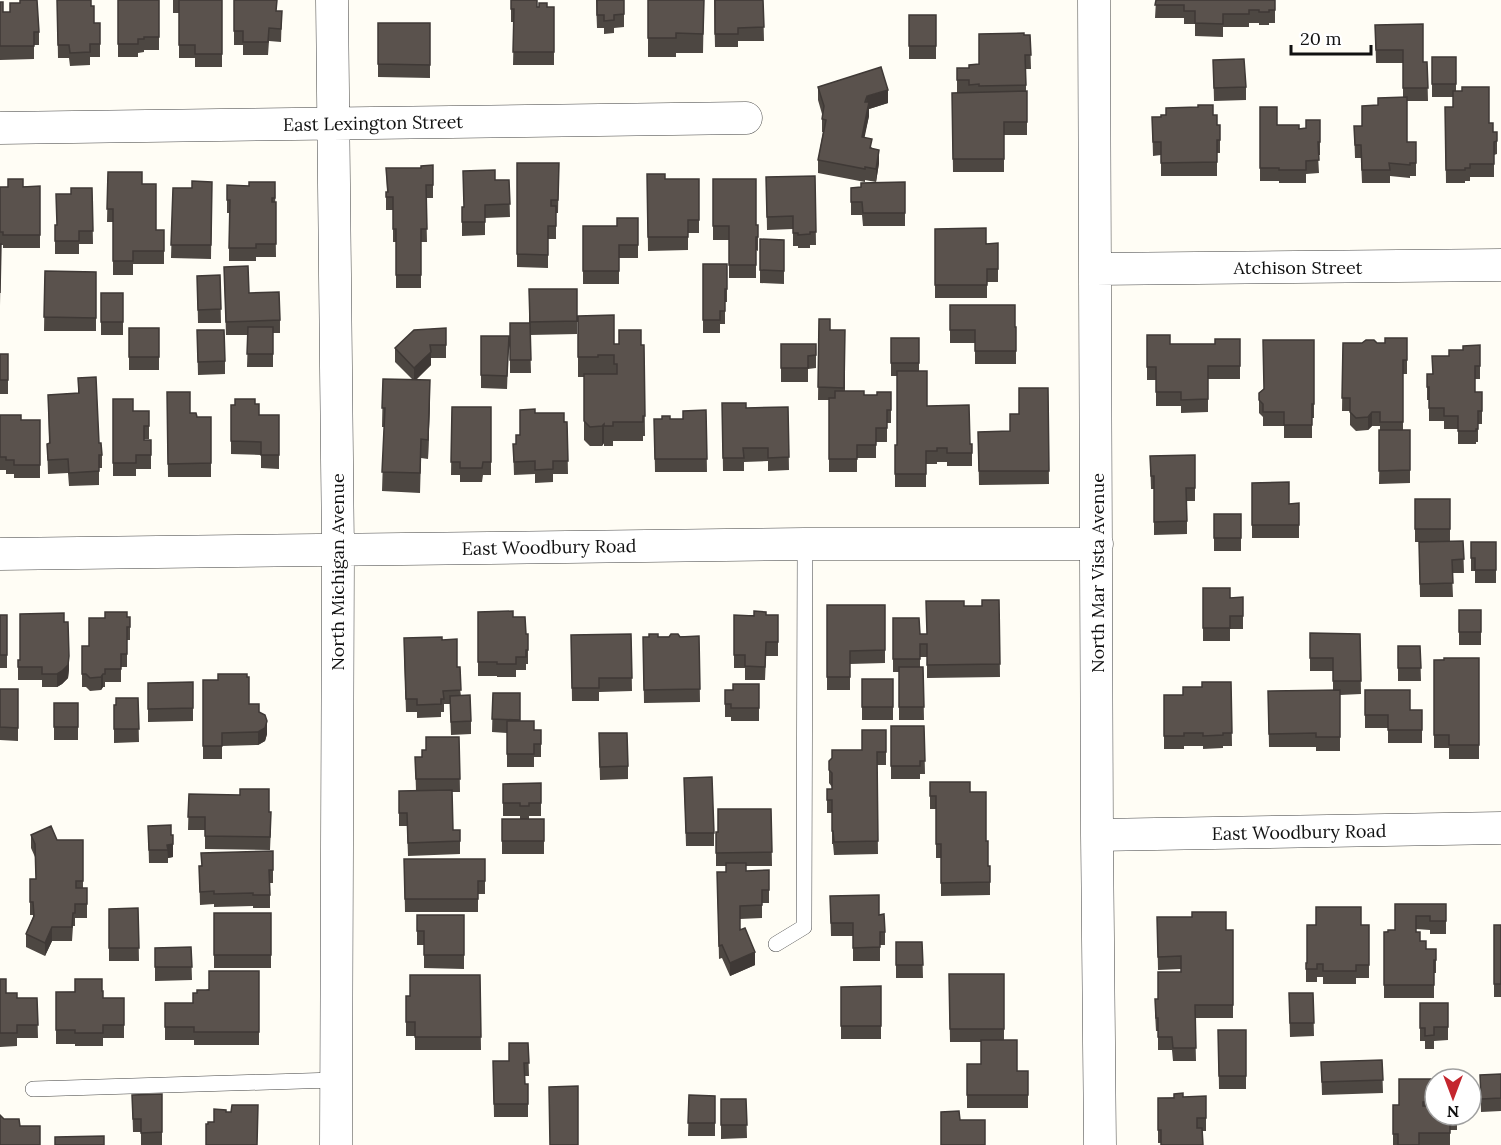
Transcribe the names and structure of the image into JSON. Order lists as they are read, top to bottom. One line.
{"streets":{"street":["East Lexington Street","Atchison Street","East Woodbury Road","North Michigan Avenue","North Mar Vista Avenue"]},"crossings":[["East Lexington Street","North Michigan Avenue"],["Atchison Street","North Mar Vista Avenue"],["East Woodbury Road","North Michigan Avenue"],["East Woodbury Road","North Mar Vista Avenue"]],"scale_bar":"20 m","north":"bottom"}
